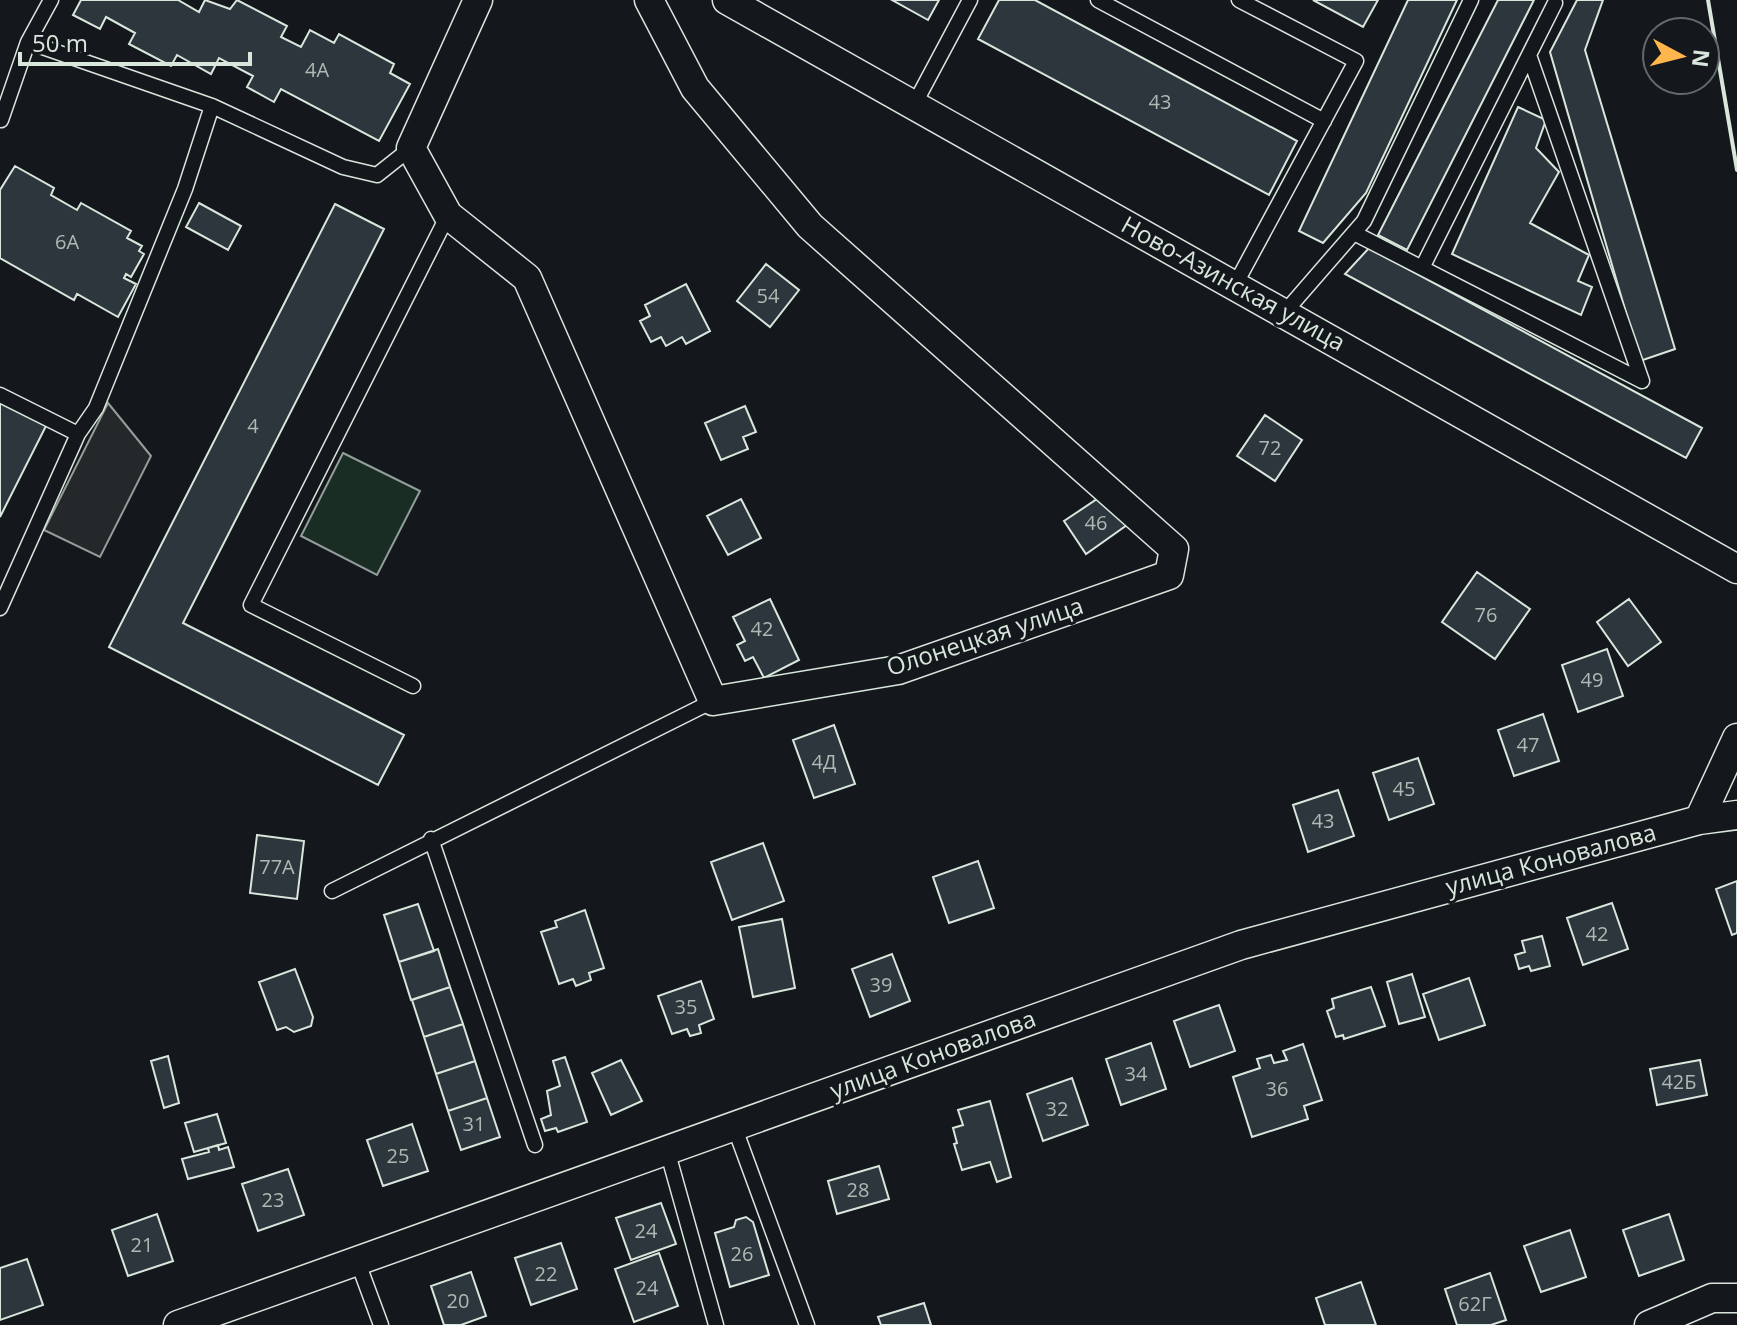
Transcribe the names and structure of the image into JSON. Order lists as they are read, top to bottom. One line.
{"streets":{"street":["Ново-Азинская улица","Олонецкая улица","улица Коновалова"]},"house_numbers":["4А","43","6А","54","4","72","46","76","42","49","47","4Д","45","43","77А","42","39","35","34","42Б","36","32","31","25","28","23","24","21","26","22","24","20","62Г"],"scale_bar":"50 m","north":"right"}
